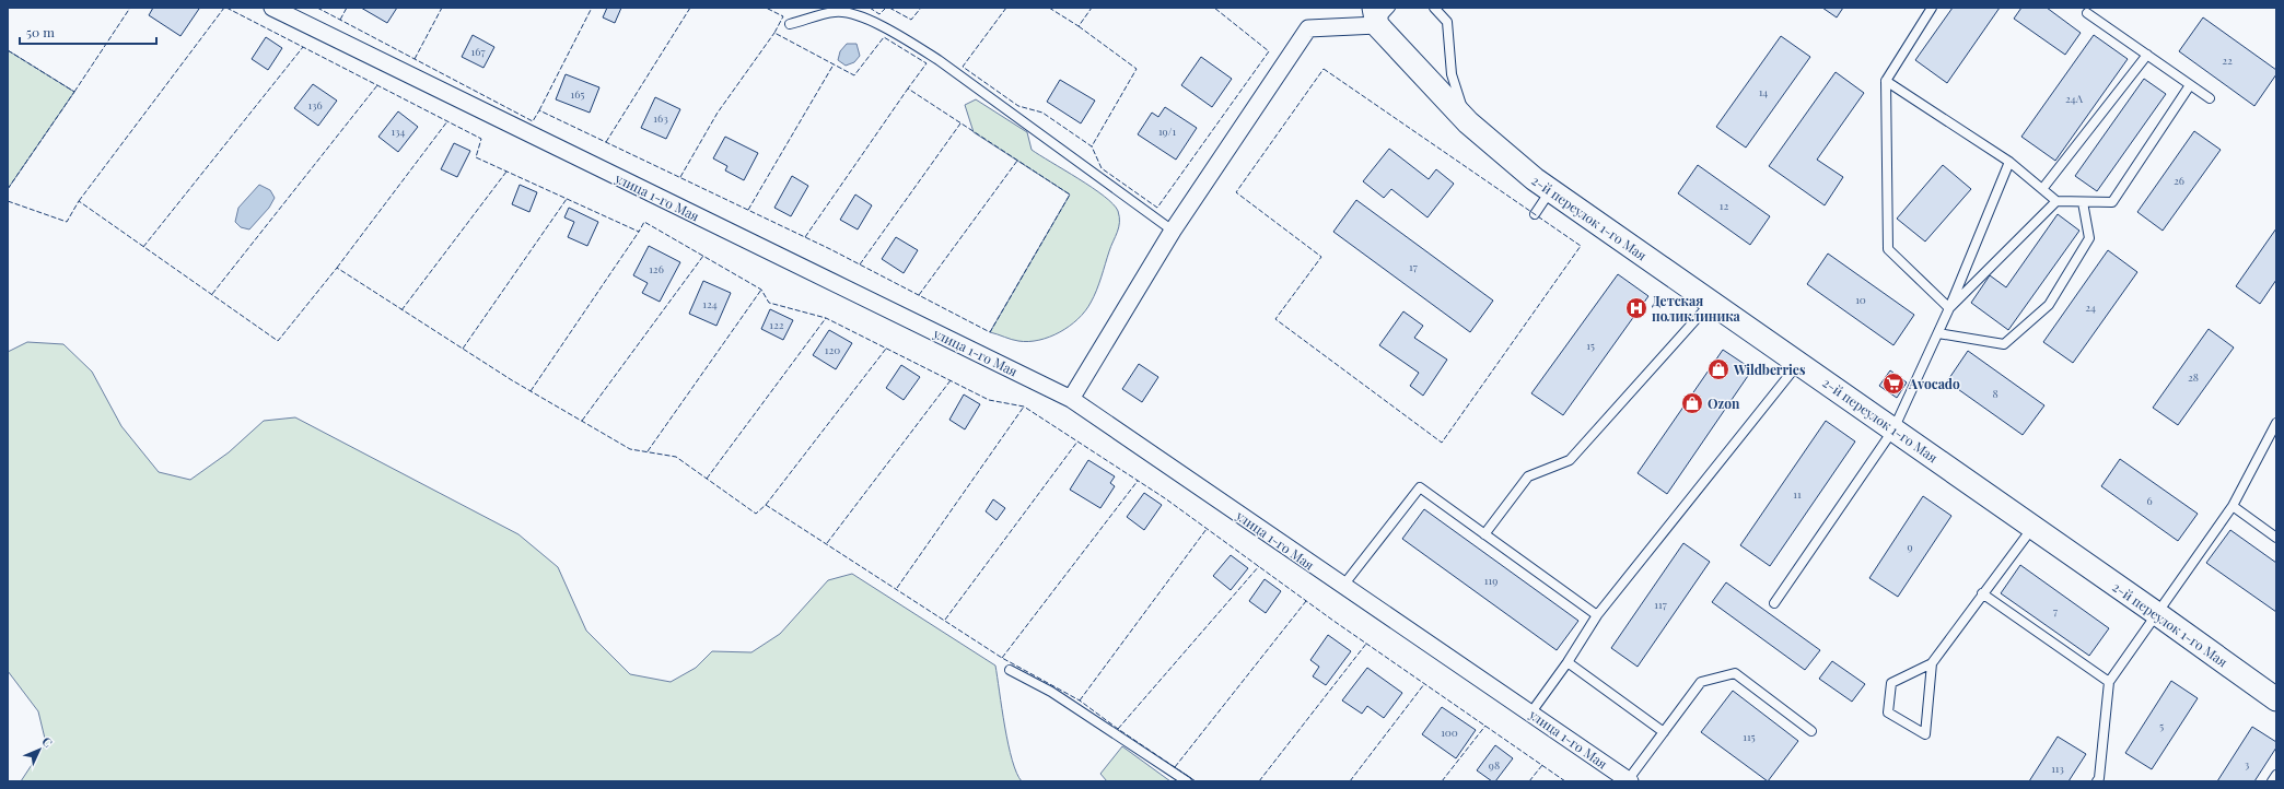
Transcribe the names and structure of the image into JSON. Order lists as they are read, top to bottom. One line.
{"streets":{"street":["улица 1-го Мая","2-й переулок 1-го Мая"]},"places":{"hospital":["Детская поликлиника"],"shop":["Wildberries","Ozon"],"supermarket":["Avocado"]},"house_numbers":["167","22","14","165","24А","136","163","134","19/1","26","12","17","126","10","124","24","122","15","120","28","8","11","6","9","119","117","7","5","100","115","3","98","113"],"scale_bar":"50 m","north":"top right"}
